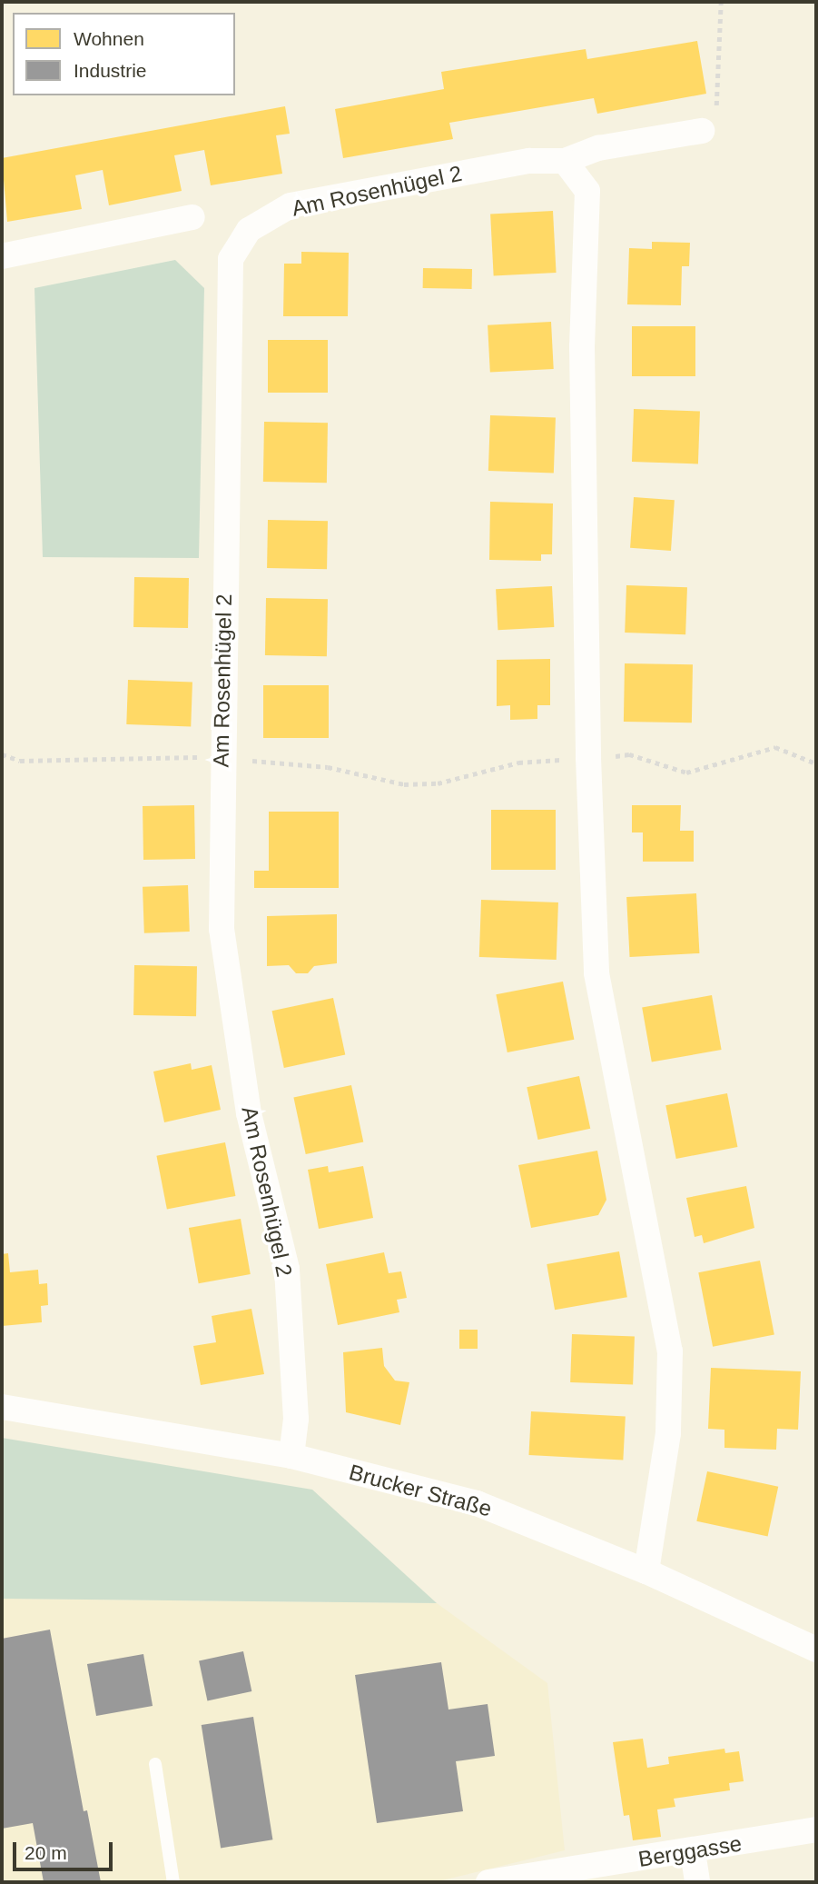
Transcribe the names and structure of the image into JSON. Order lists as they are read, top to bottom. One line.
{"streets":{"street":["Am Rosenhügel 2","Brucker Straße","Berggasse"]},"crossings":[["Am Rosenhügel 2","Brucker Straße"]],"legend":["Wohnen","Industrie"],"scale_bar":"20 m"}
